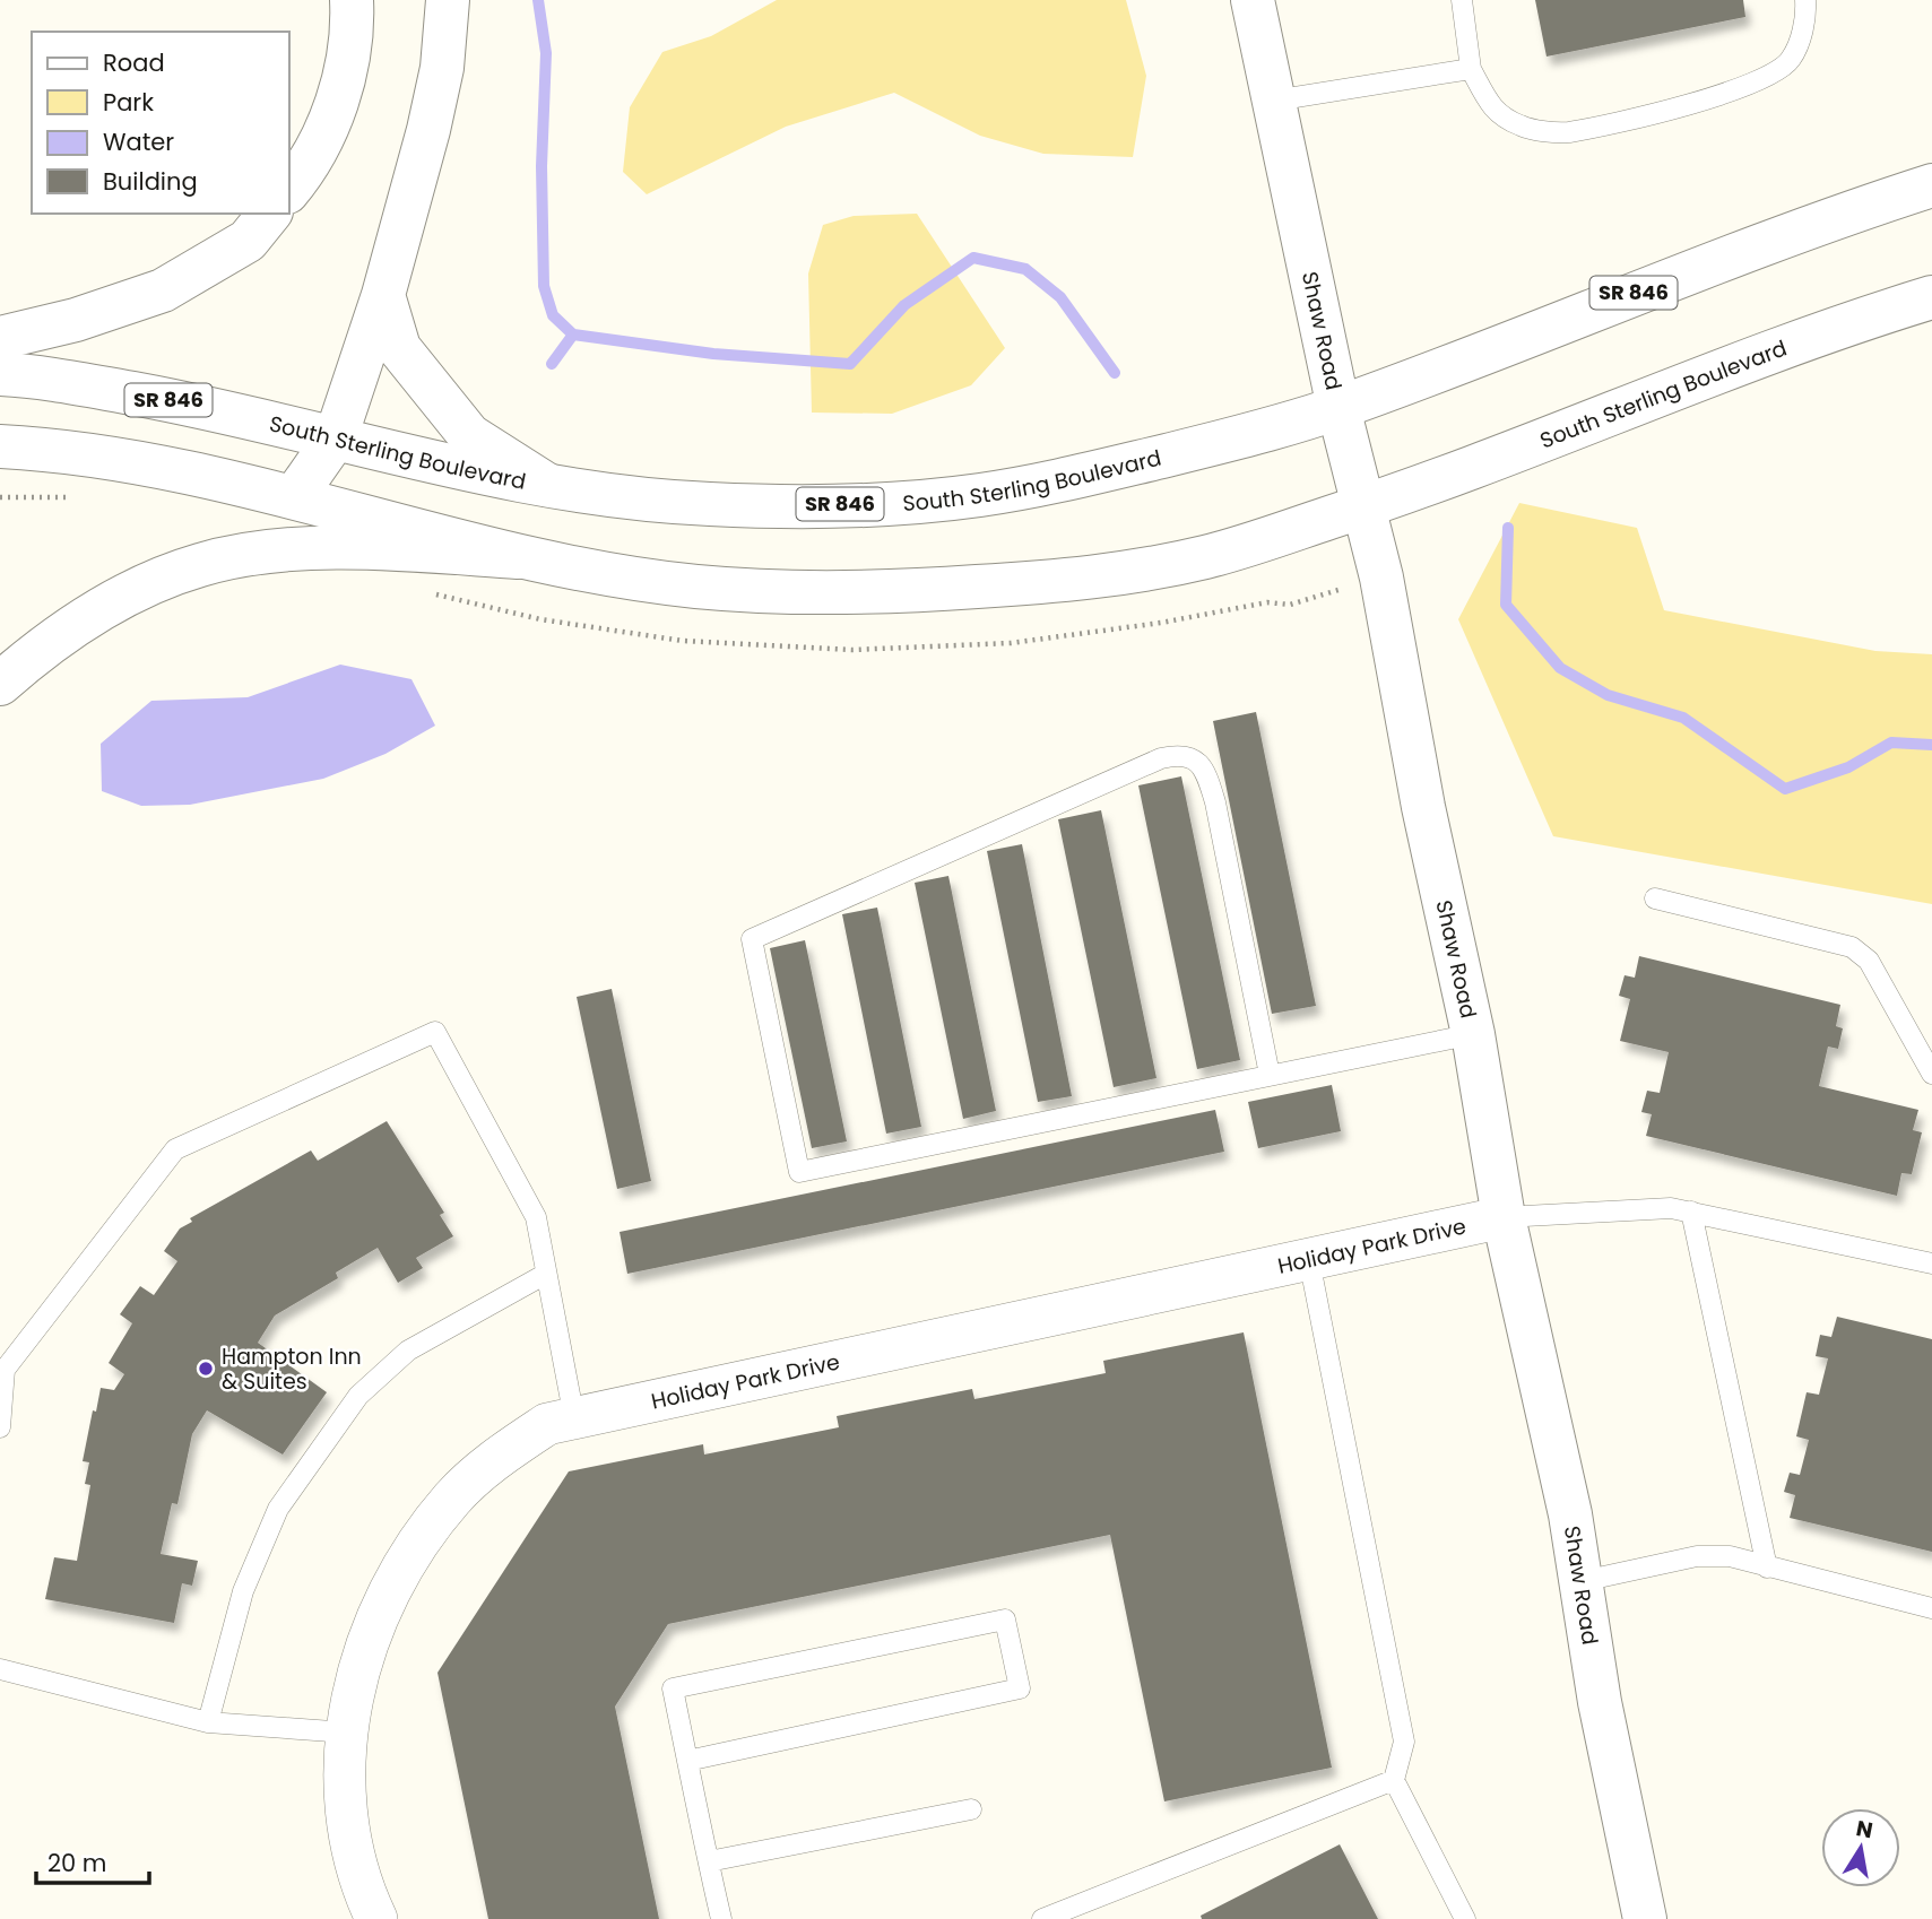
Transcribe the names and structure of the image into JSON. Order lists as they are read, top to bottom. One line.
{"streets":{"main road":["SR 846","Shaw Road","South Sterling Boulevard"],"street":["Holiday Park Drive"]},"crossings":[["Shaw Road","South Sterling Boulevard"],["Shaw Road","Holiday Park Drive"]],"places":["Hampton Inn & Suites"],"legend":["Road","Park","Water","Building"],"scale_bar":"20 m","north":"top"}
